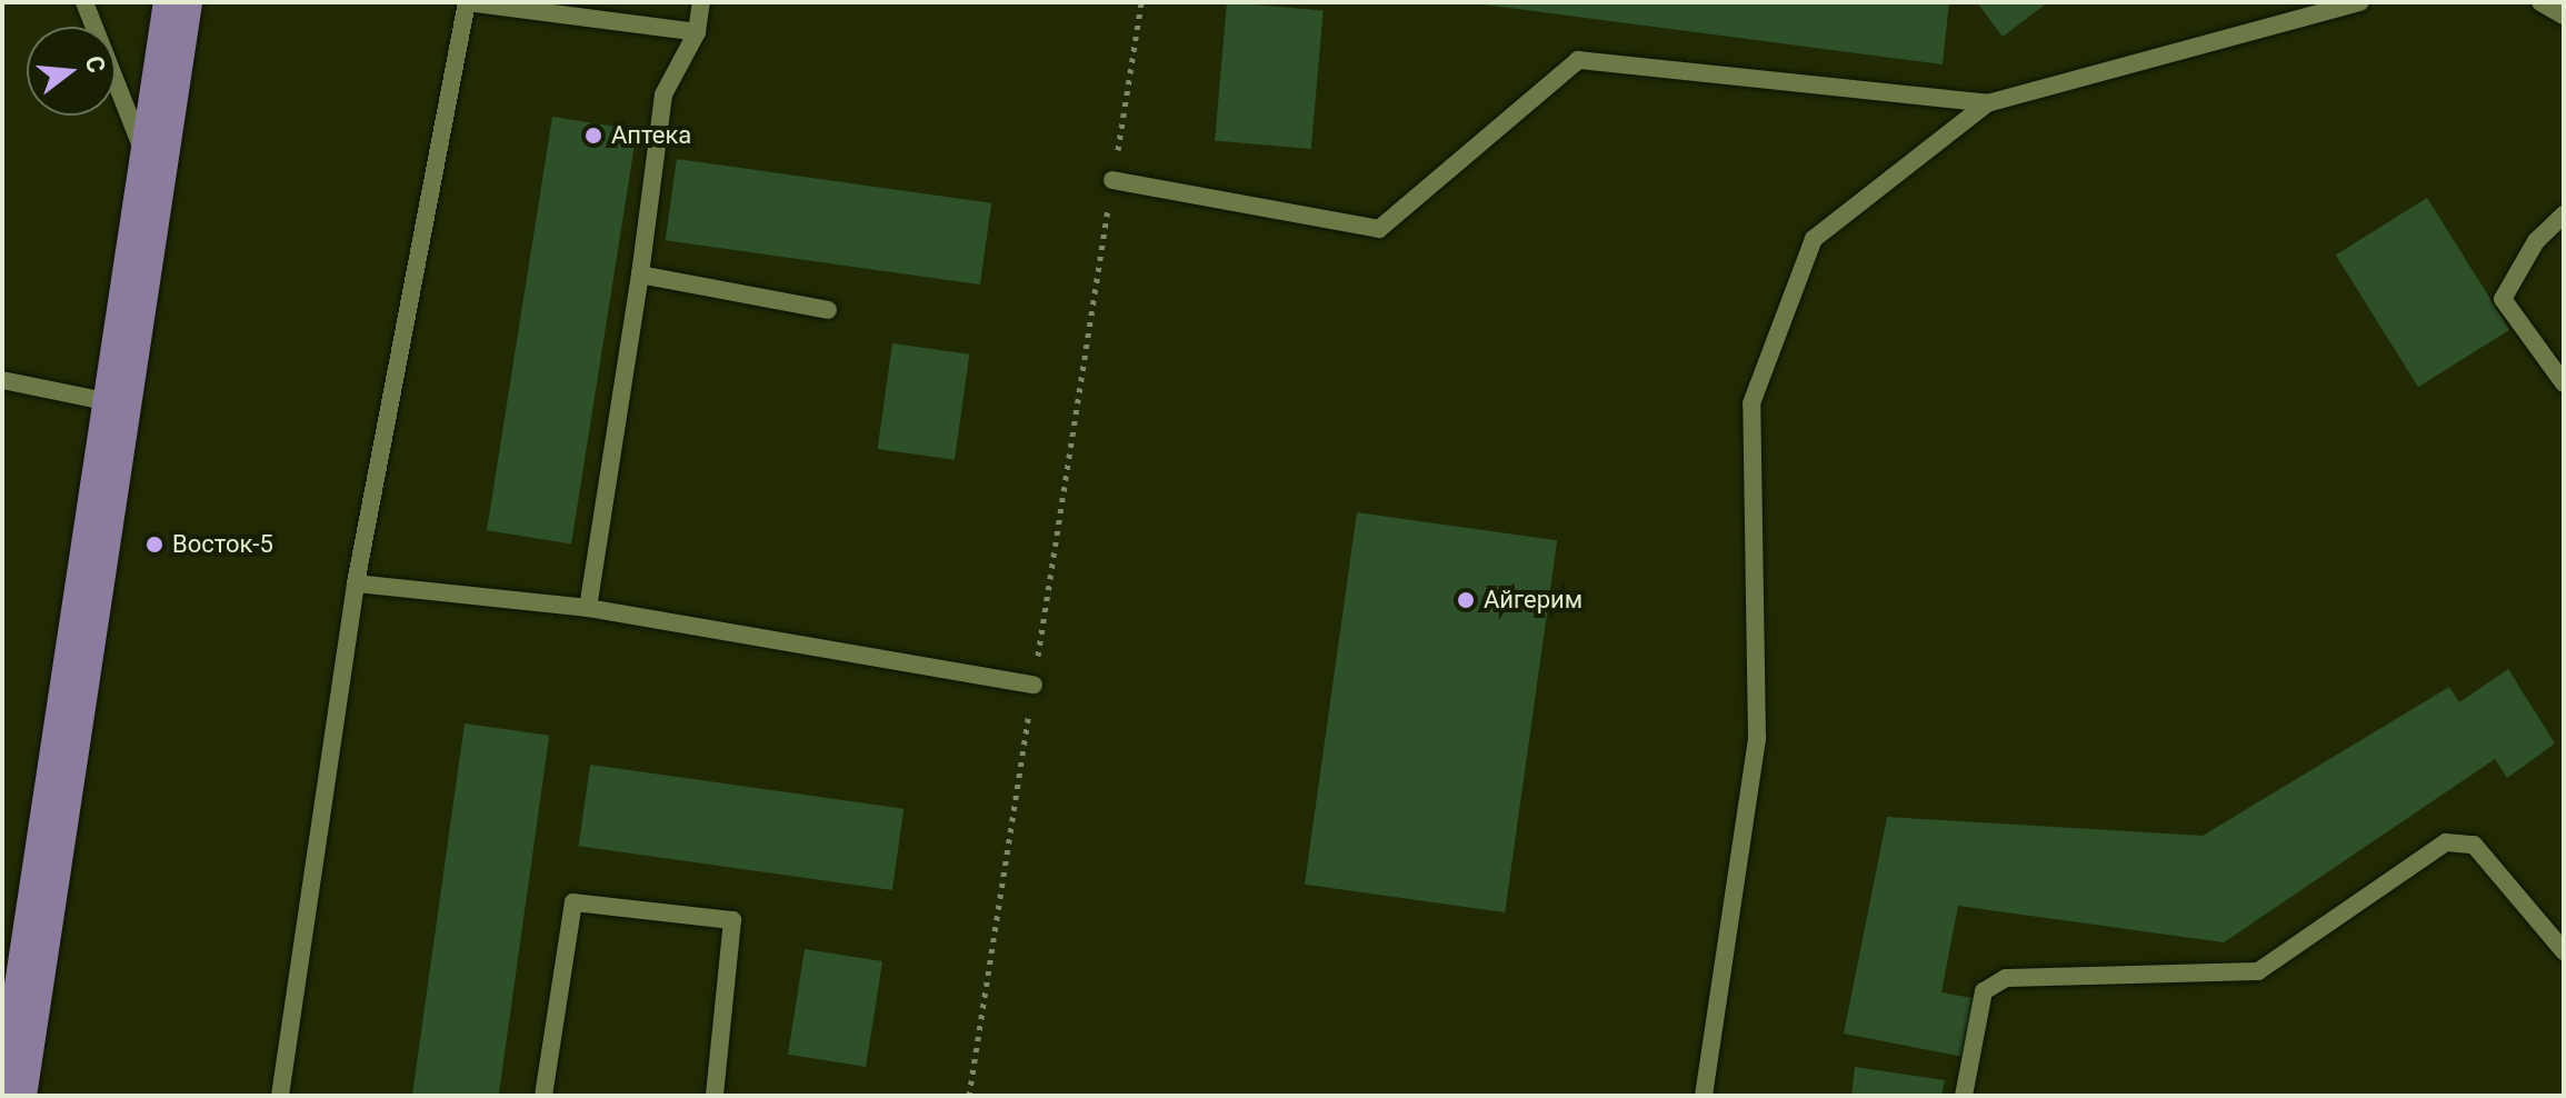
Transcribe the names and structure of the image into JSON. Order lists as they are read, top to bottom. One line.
{"places":["Аптека","Восток-5","Айгерим"],"north":"right"}
